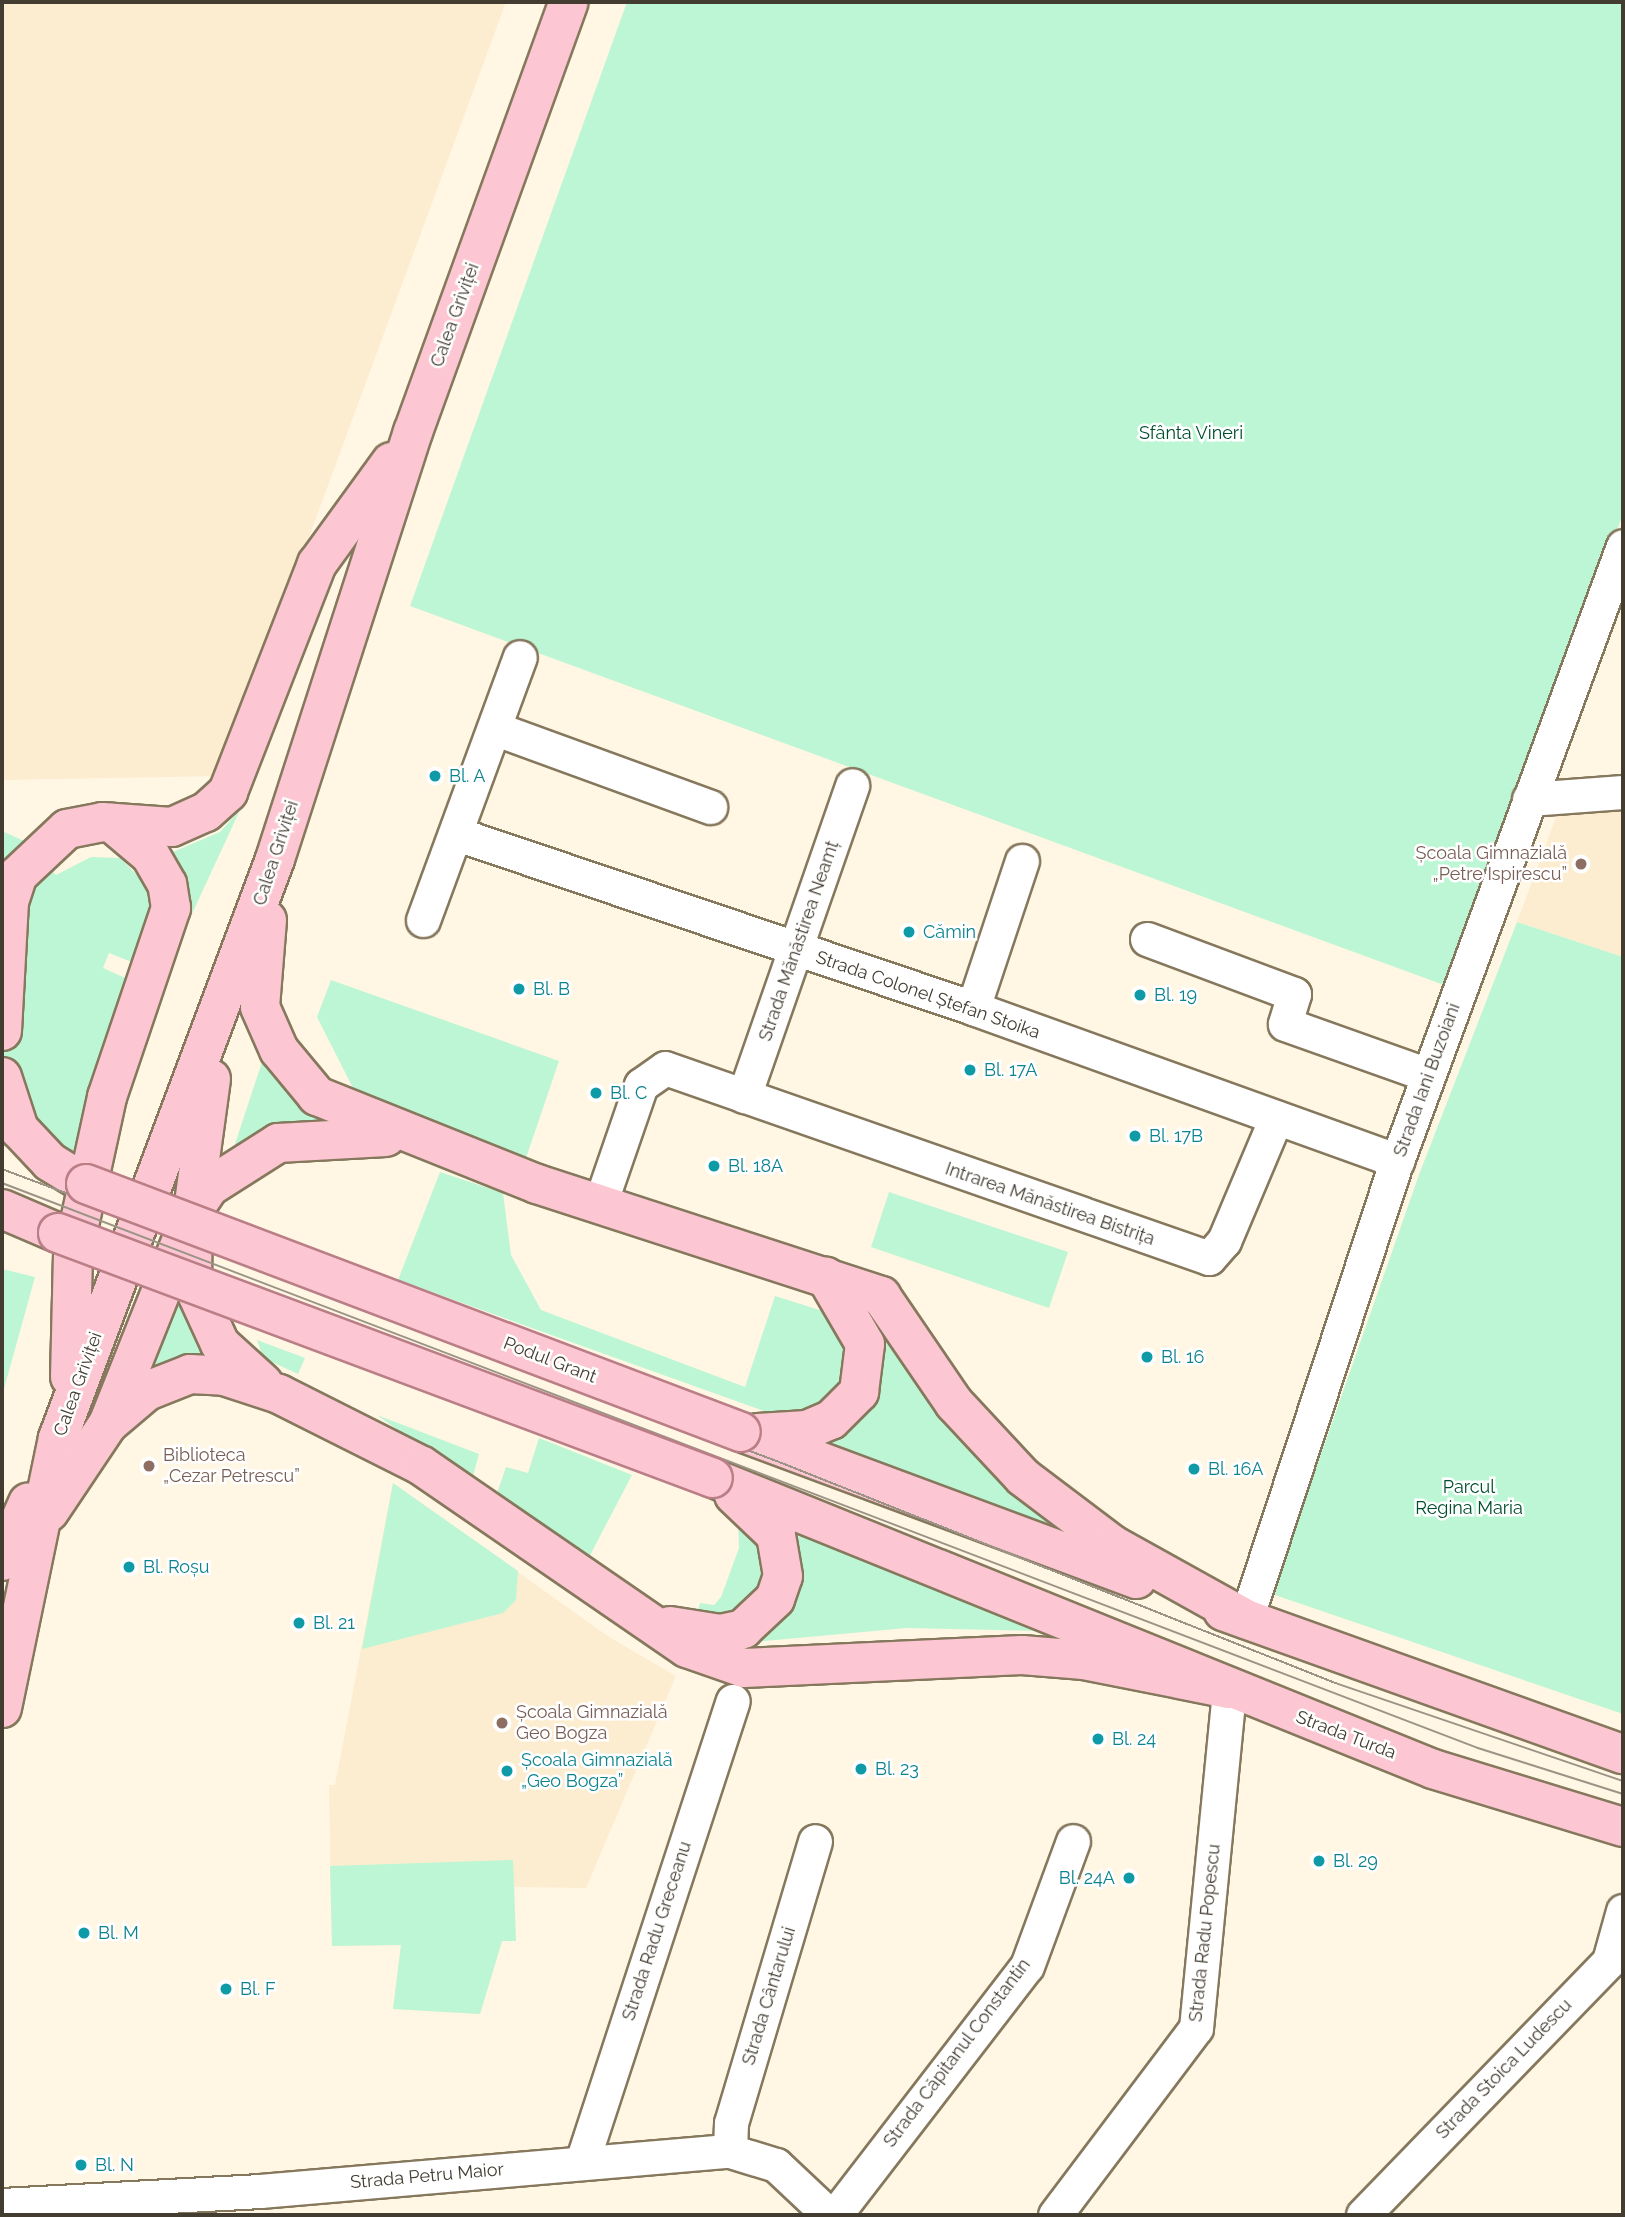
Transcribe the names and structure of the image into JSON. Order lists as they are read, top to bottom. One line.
{"streets":{"main road":["Calea Griviței","Podul Grant","Strada Turda"],"street":["Strada Mănăstirea Neamț","Strada Colonel Ștefan Stoika","Strada Iani Buzoiani","Intrarea Mănăstirea Bistrița","Strada Radu Greceanu","Strada Radu Popescu","Strada Cântarului","Strada Căpitanul Constantin","Strada Stoica Ludescu","Strada Petru Maior"]},"crossings":[["Strada Mănăstirea Neamț","Strada Colonel Ștefan Stoika"],["Strada Mănăstirea Neamț","Intrarea Mănăstirea Bistrița"],["Strada Colonel Ștefan Stoika","Strada Iani Buzoiani"],["Strada Colonel Ștefan Stoika","Intrarea Mănăstirea Bistrița"],["Strada Iani Buzoiani","Podul Grant"],["Strada Turda","Strada Radu Popescu"],["Strada Radu Greceanu","Strada Petru Maior"],["Strada Cântarului","Strada Petru Maior"]],"parks":["Sfânta Vineri","Parcul Regina Maria"],"places":["Bl. A","Școala Gimnazială „Petre Ispirescu”","Cămin","Bl. B","Bl. 19","Bl. 17A","Bl. C","Bl. 17B","Bl. 18A","Bl. 16","Biblioteca „Cezar Petrescu”","Bl. 16A","Bl. Roșu","Bl. 21","Școala Gimnazială Geo Bogza","Bl. 24","Bl. 23","Școala Gimnazială „Geo Bogza”","Bl. 29","Bl. 24A","Bl. M","Bl. F","Bl. N"]}
